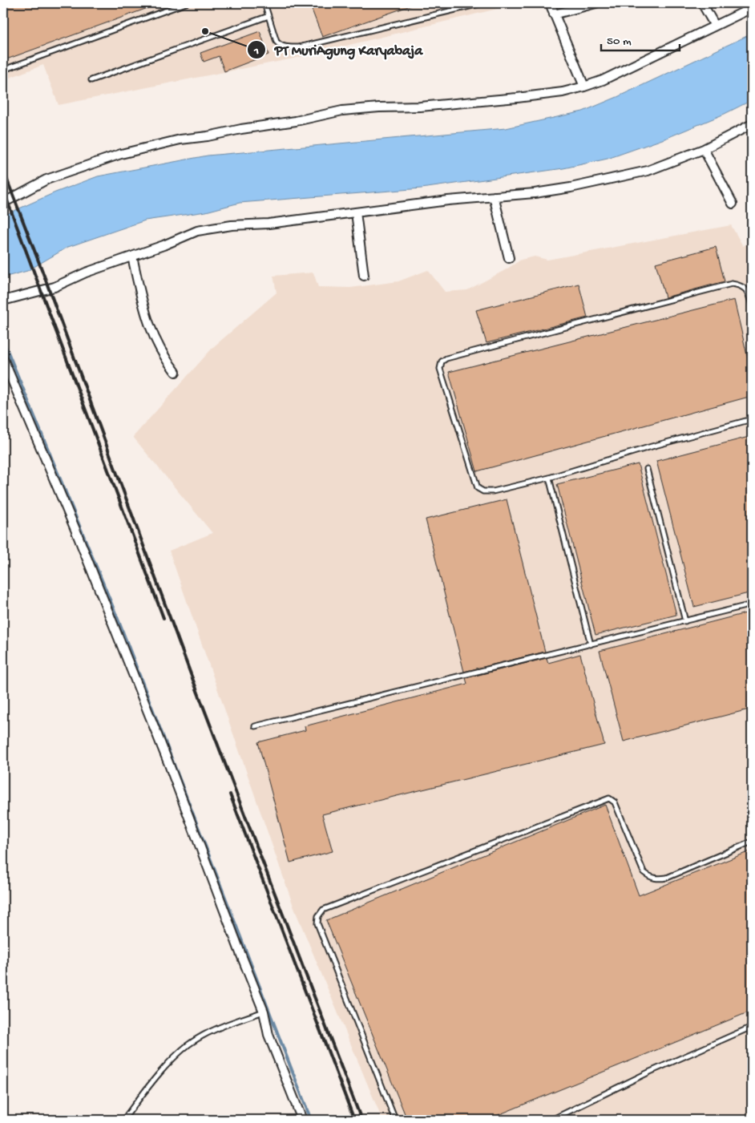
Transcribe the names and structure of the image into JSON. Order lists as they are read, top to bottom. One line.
{"places":["PT MuriAgung Karyabaja"],"scale_bar":"50 m"}
